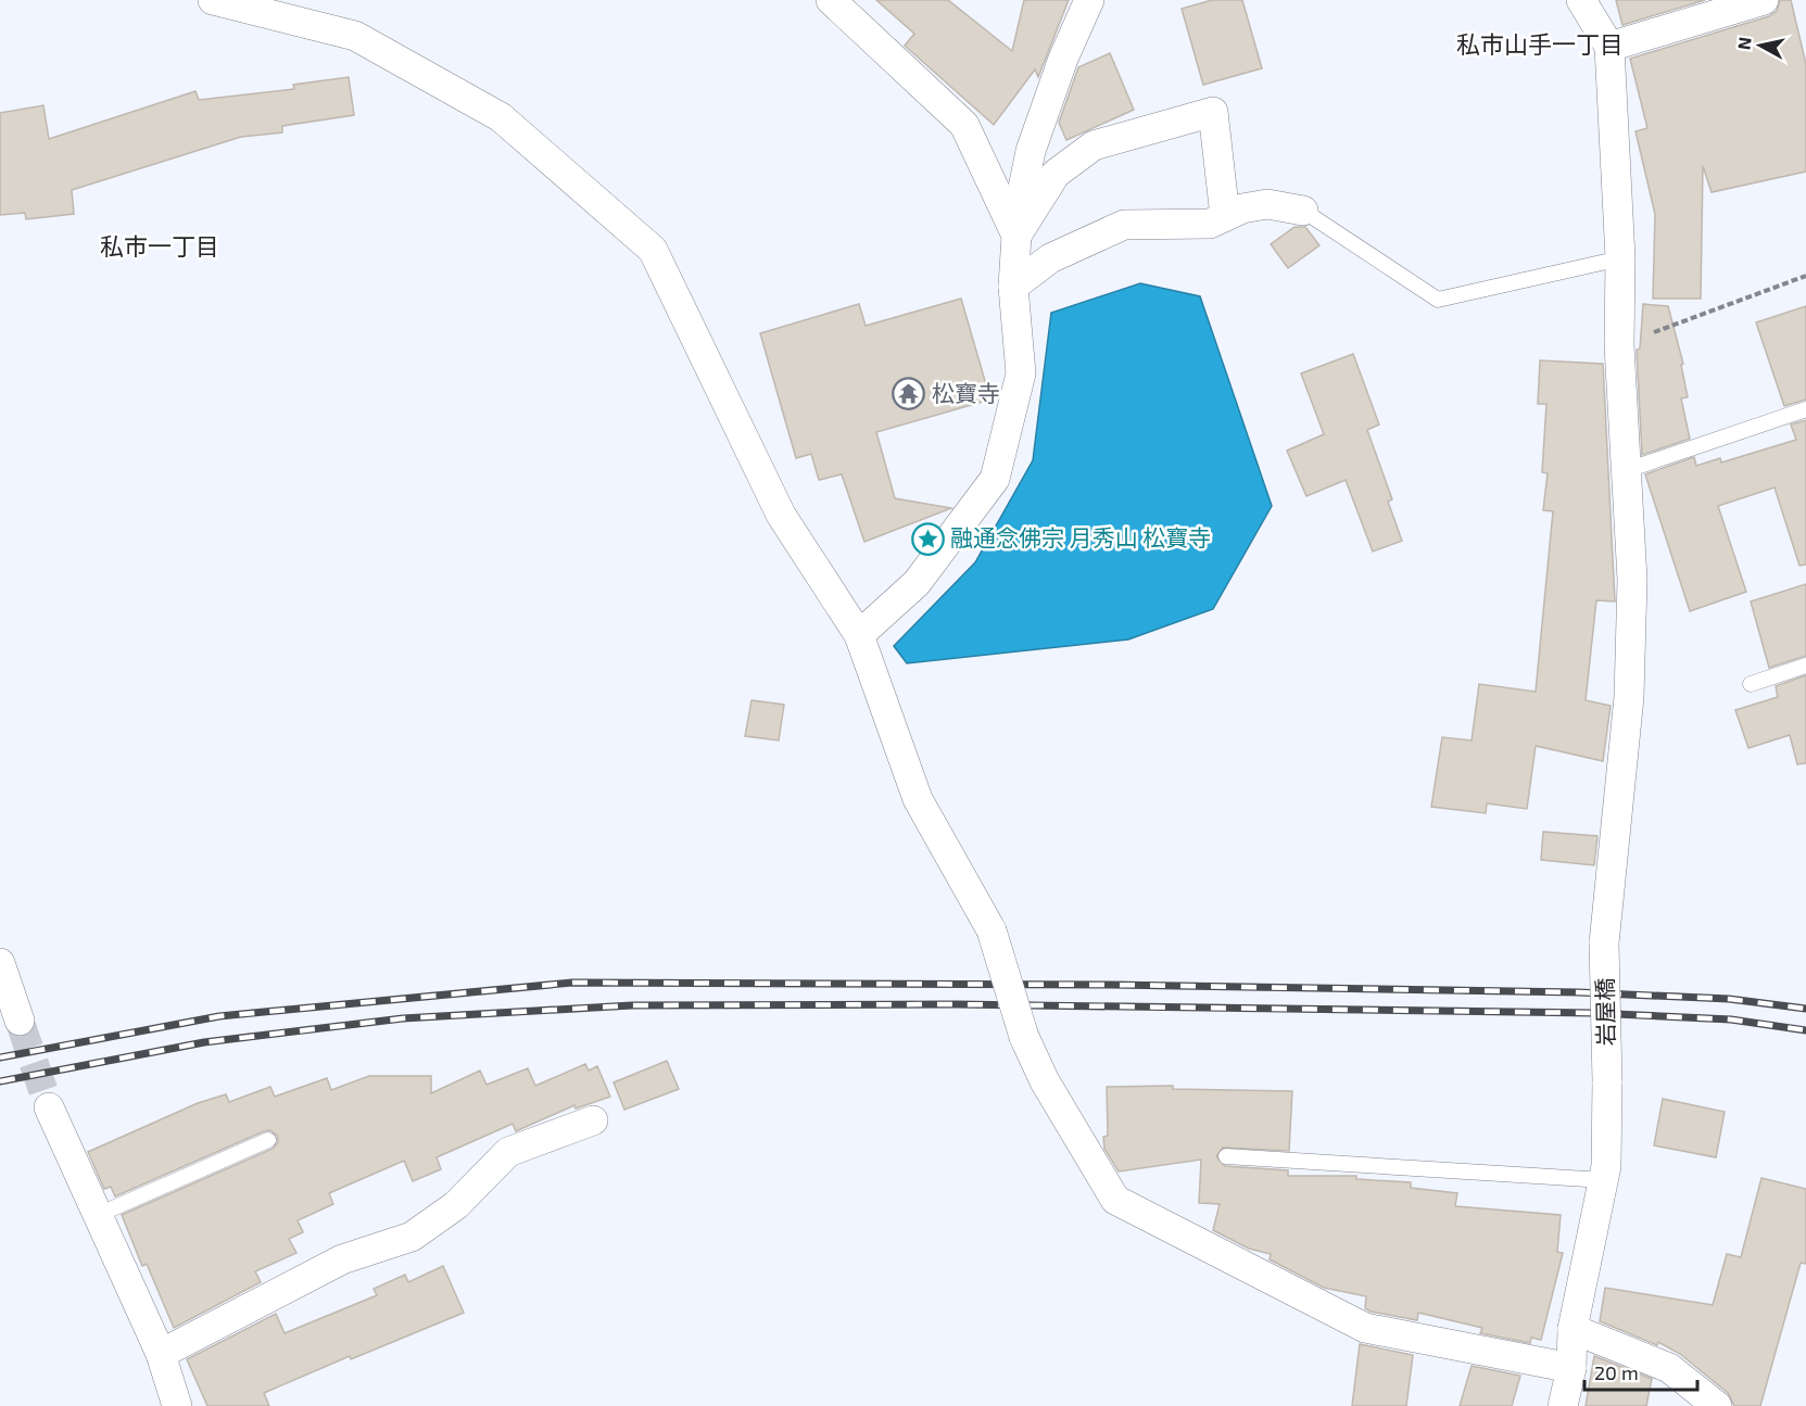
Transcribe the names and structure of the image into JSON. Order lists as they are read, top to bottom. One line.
{"streets":{"street":["岩屋橋"]},"districts":["私市山手一丁目","私市一丁目"],"places":{"temple":["松寶寺"],"place":["融通念佛宗 月秀山 松寶寺"]},"scale_bar":"20 m","north":"left"}
